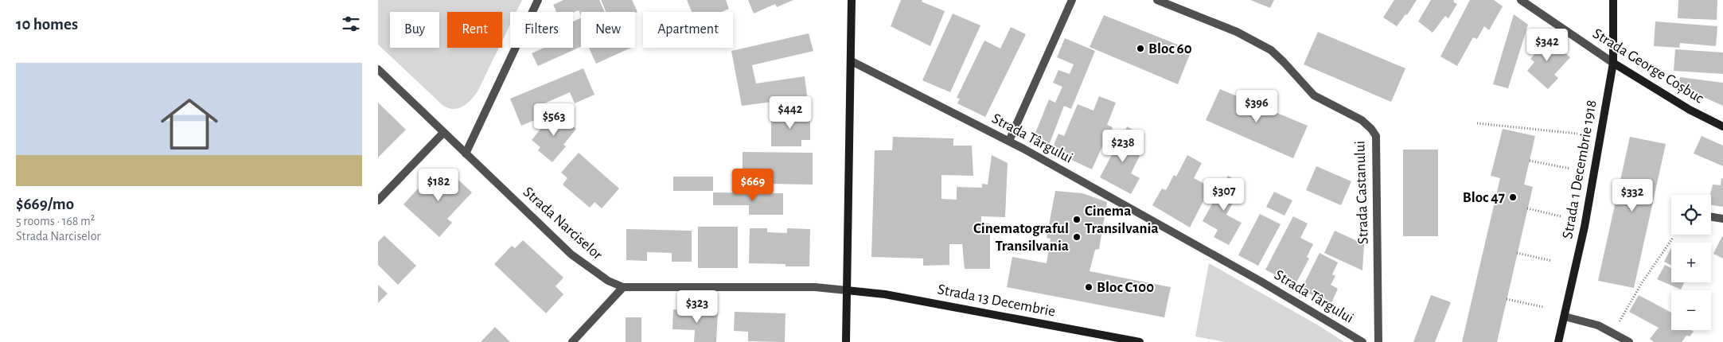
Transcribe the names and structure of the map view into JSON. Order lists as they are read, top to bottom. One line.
{"streets":{"street":["Strada George Coșbuc","Strada Târgului","Strada 1 Decembrie 1918","Strada Castanului","Strada Narciselor","Strada 13 Decembrie"]},"crossings":[["Strada George Coșbuc","Strada 1 Decembrie 1918"],["Strada Narciselor","Strada 13 Decembrie"]],"places":["Bloc 60","Bloc 47","Cinema Transilvania","Cinematograful Transilvania","Bloc C100"],"page":{"heading":"10 homes","chip":["Buy","Rent","Filters","New","Apartment"],"price":["$342","$396","$442","$563","$238","$182","$669","$307","$332","$323"],"list":[{"name":"$669/mo","note":"5 rooms · 168 m² · Strada Narciselor"}],"map_buttons":["+","−"]}}
